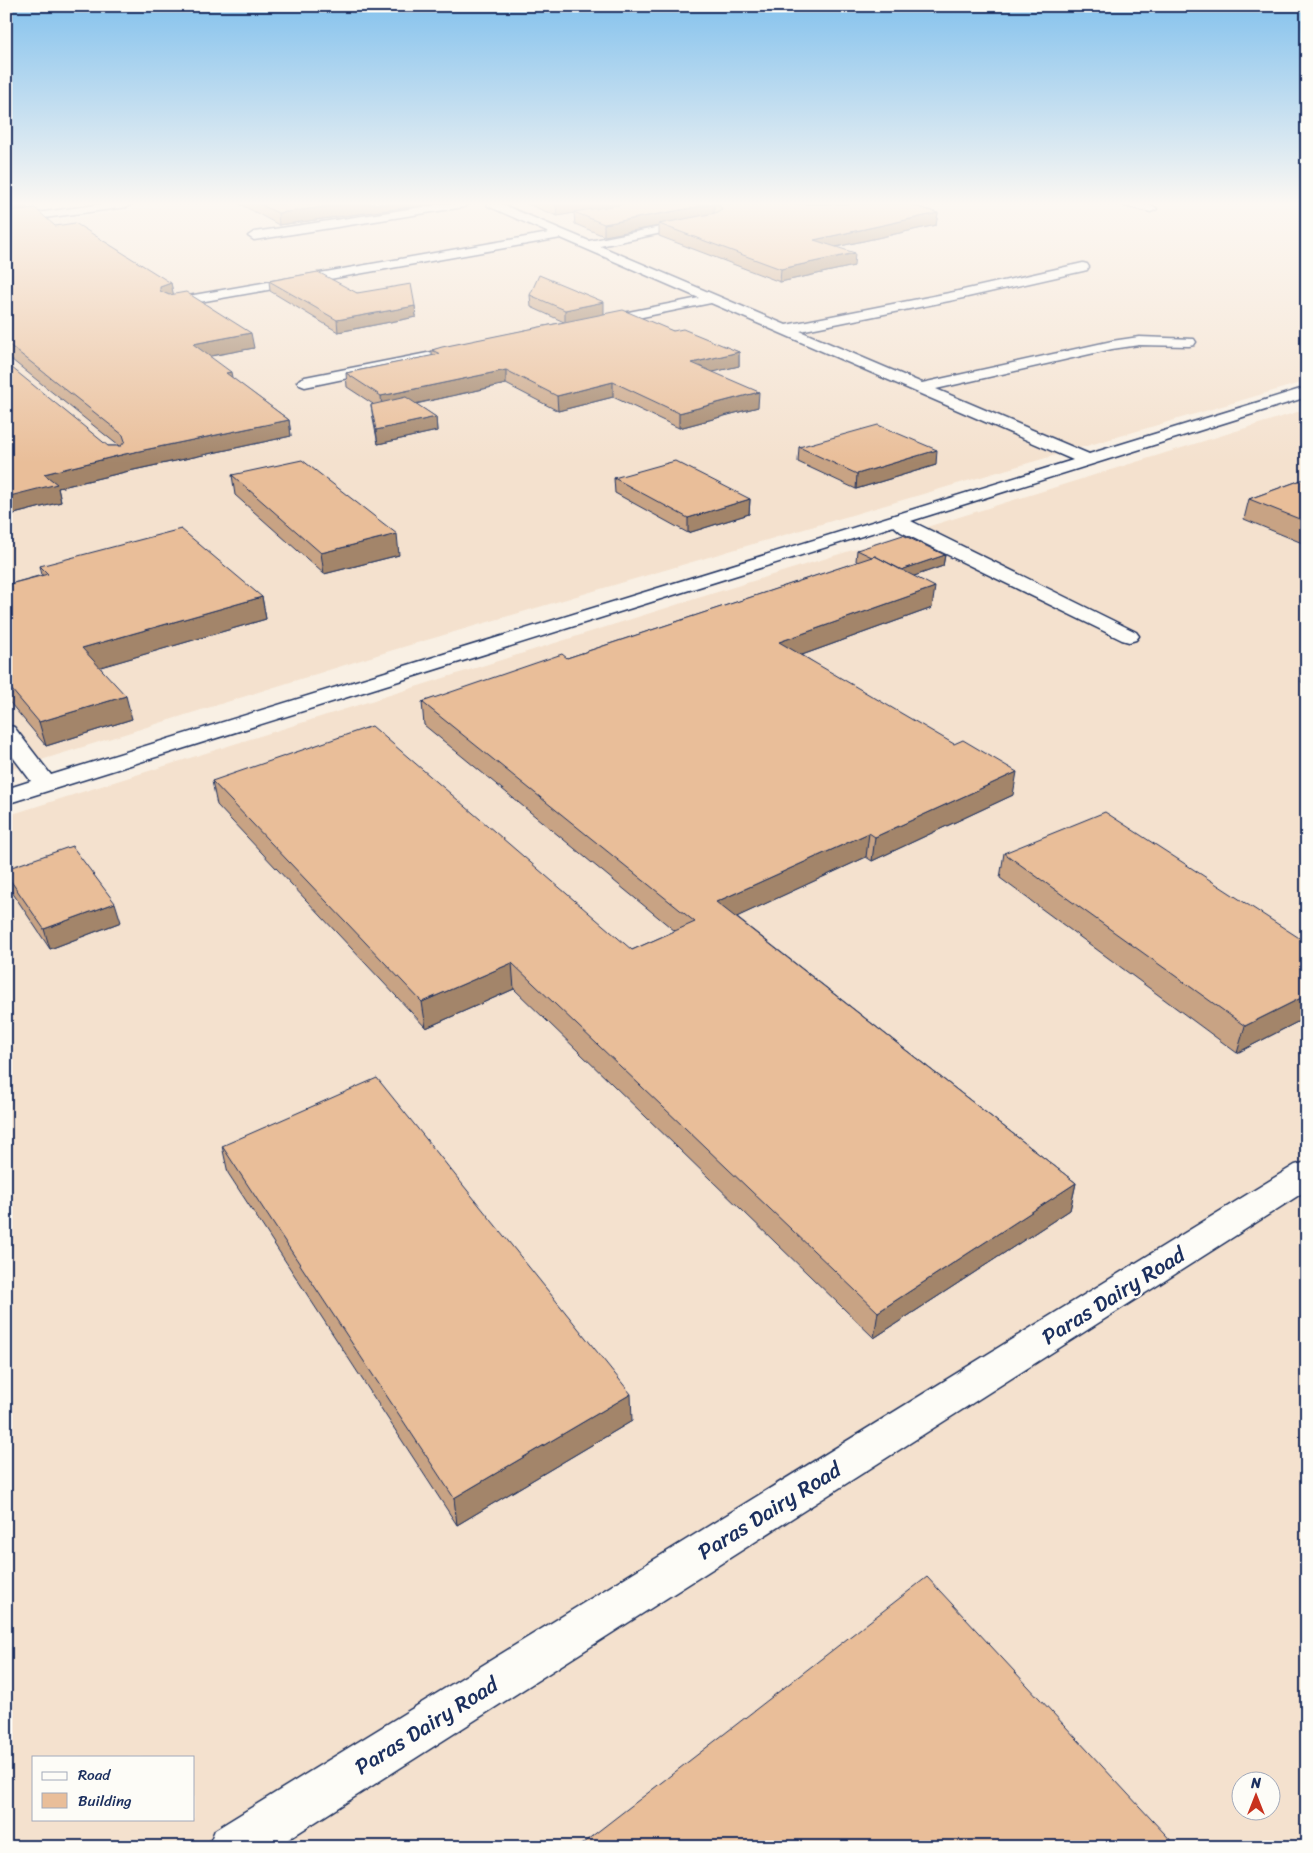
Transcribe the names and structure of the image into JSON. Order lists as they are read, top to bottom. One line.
{"streets":{"street":["Paras Dairy Road"]},"legend":["Road","Building"],"north":"top"}
